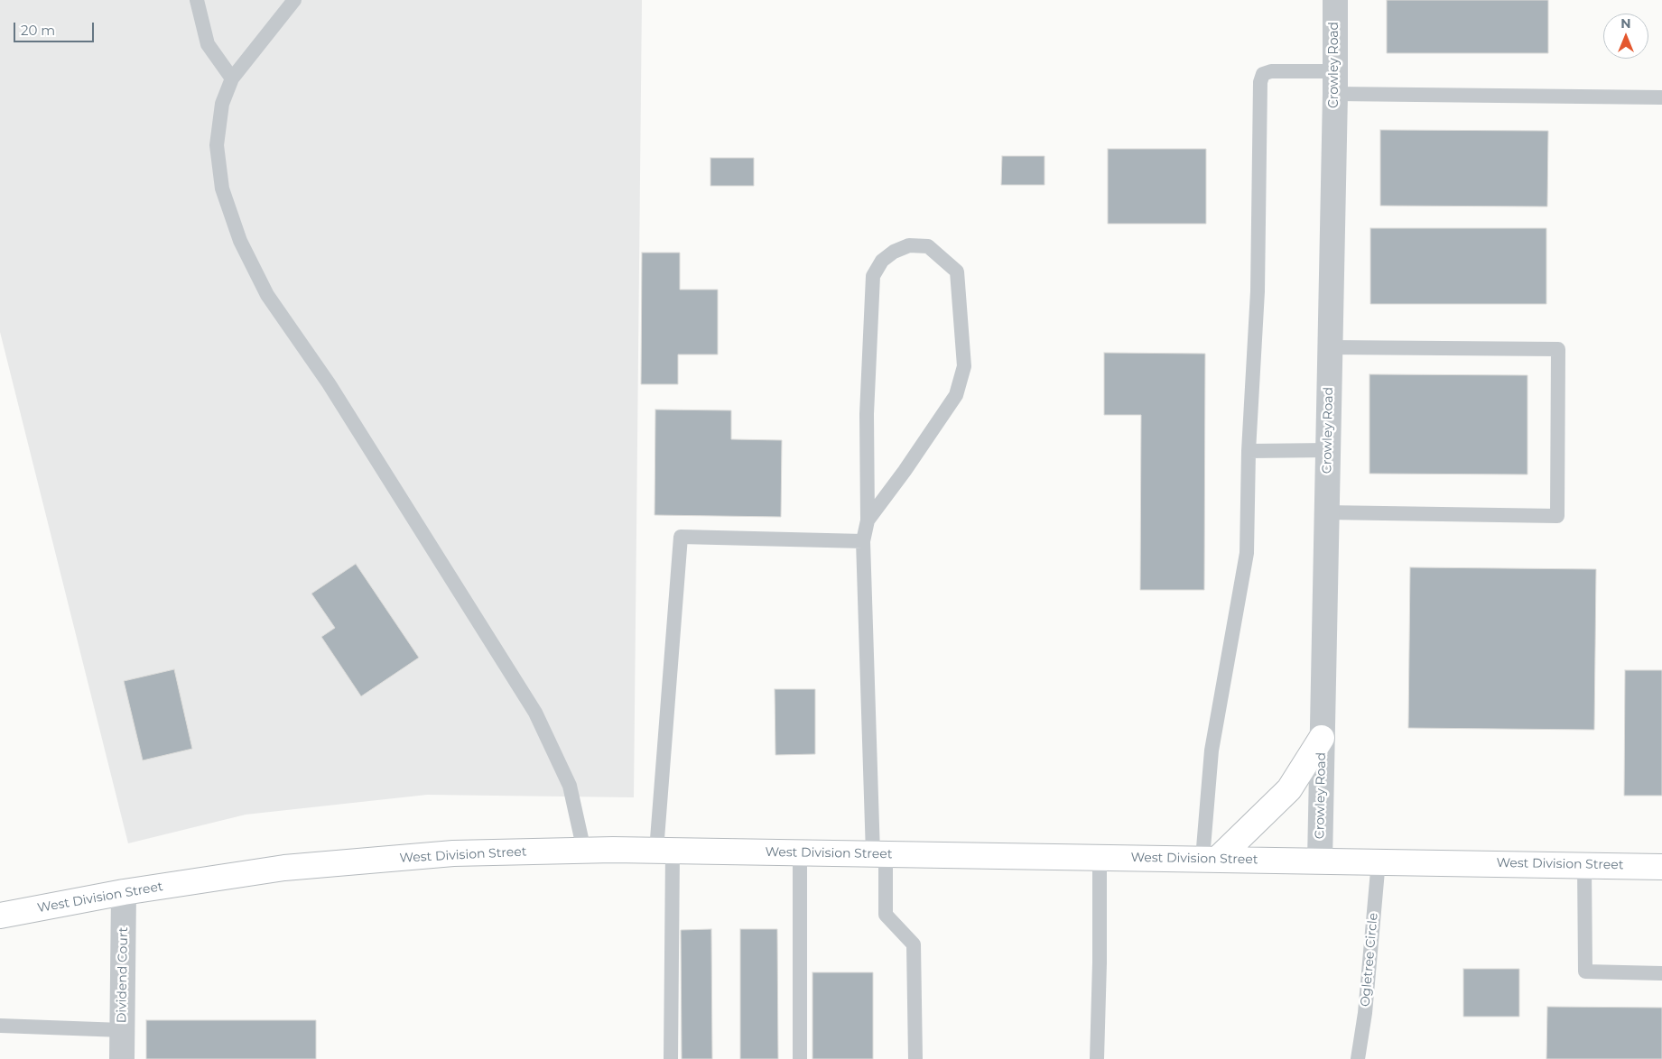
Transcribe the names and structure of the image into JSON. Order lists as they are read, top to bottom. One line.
{"streets":{"main road":["West Division Street"],"street":["Crowley Road","Dividend Court"],"lane":["Ogletree Circle"]},"crossings":[["Crowley Road","West Division Street"],["West Division Street","Ogletree Circle"],["West Division Street","Dividend Court"]],"scale_bar":"20 m","north":"top"}
